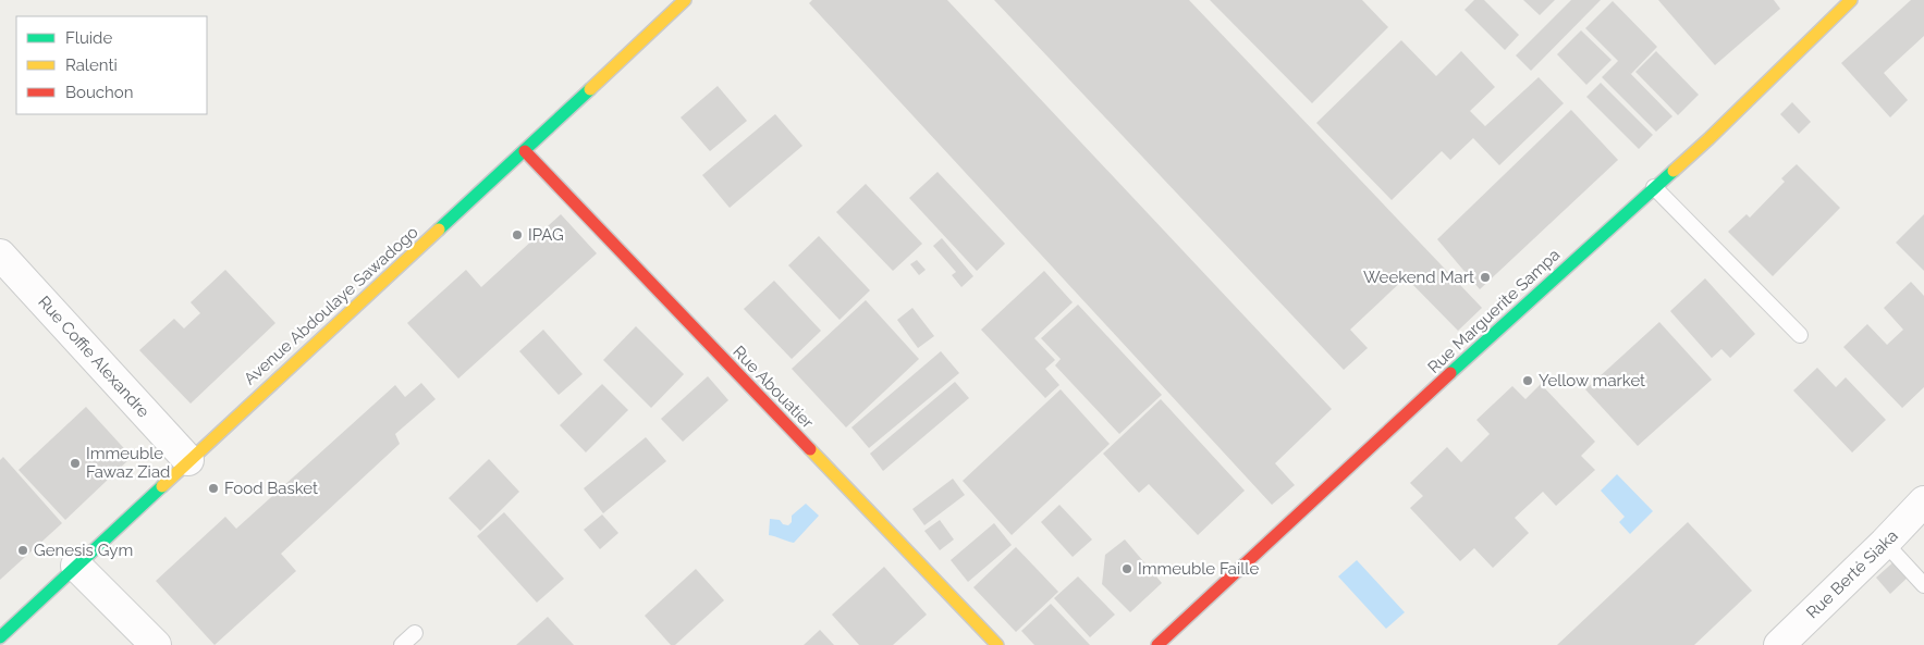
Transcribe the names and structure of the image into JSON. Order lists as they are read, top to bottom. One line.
{"streets":{"street":["Avenue Abdoulaye Sawadogo","Rue Marguerite Sampa","Rue Coffie Alexandre","Rue Abouatier","Rue Berté Siaka"]},"crossings":[["Avenue Abdoulaye Sawadogo","Rue Coffie Alexandre"],["Avenue Abdoulaye Sawadogo","Rue Abouatier"]],"places":["IPAG","Weekend Mart","Yellow market","Immeuble Fawaz Ziad","Food Basket","Genesis Gym","Immeuble Faille"],"legend":["Fluide","Ralenti","Bouchon"]}
